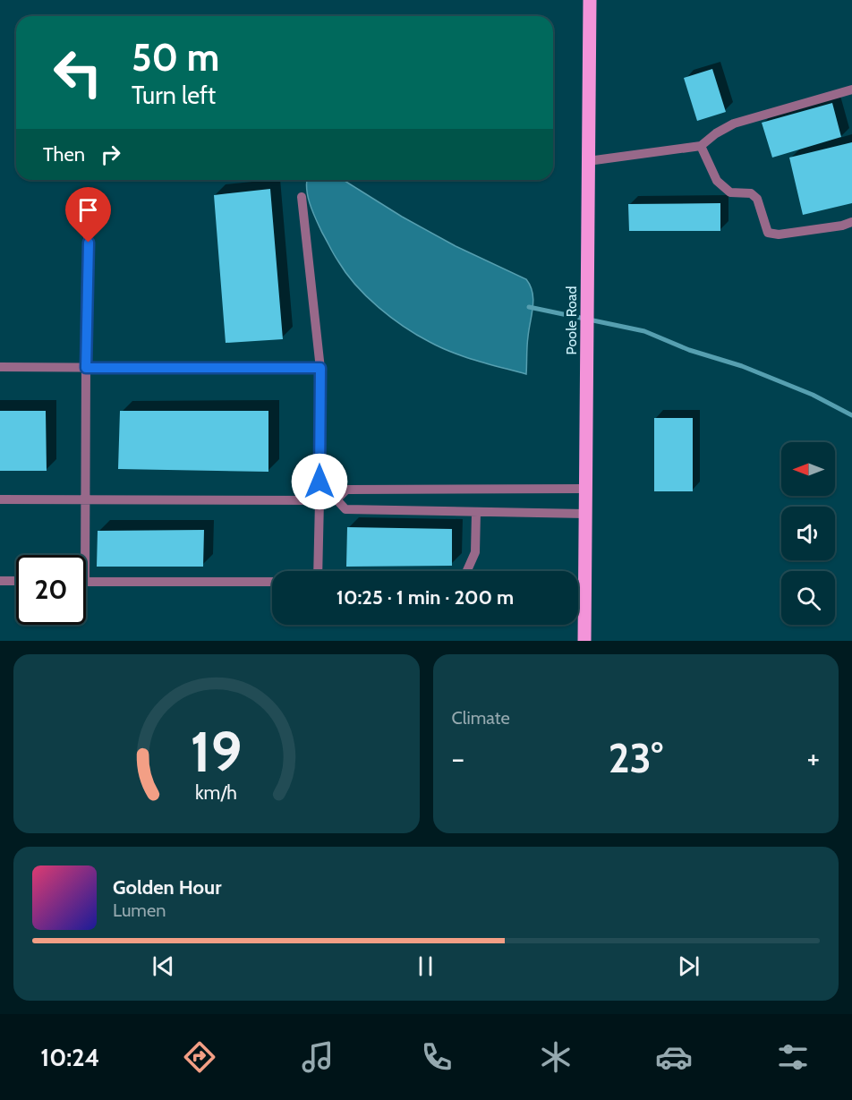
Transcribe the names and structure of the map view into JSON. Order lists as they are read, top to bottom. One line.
{"streets":{"main road":["Poole Road"]},"north":"left","page":{"turn":["50 m","Turn left"],"then":"Then","limit":"20","trip":"10:25 · 1 min · 200 m","tile":"Climate","heat":["−","23°","+"],"song":["Golden Hour","Lumen"],"tabs":"10:24","gauge":["19","km/h"]}}
